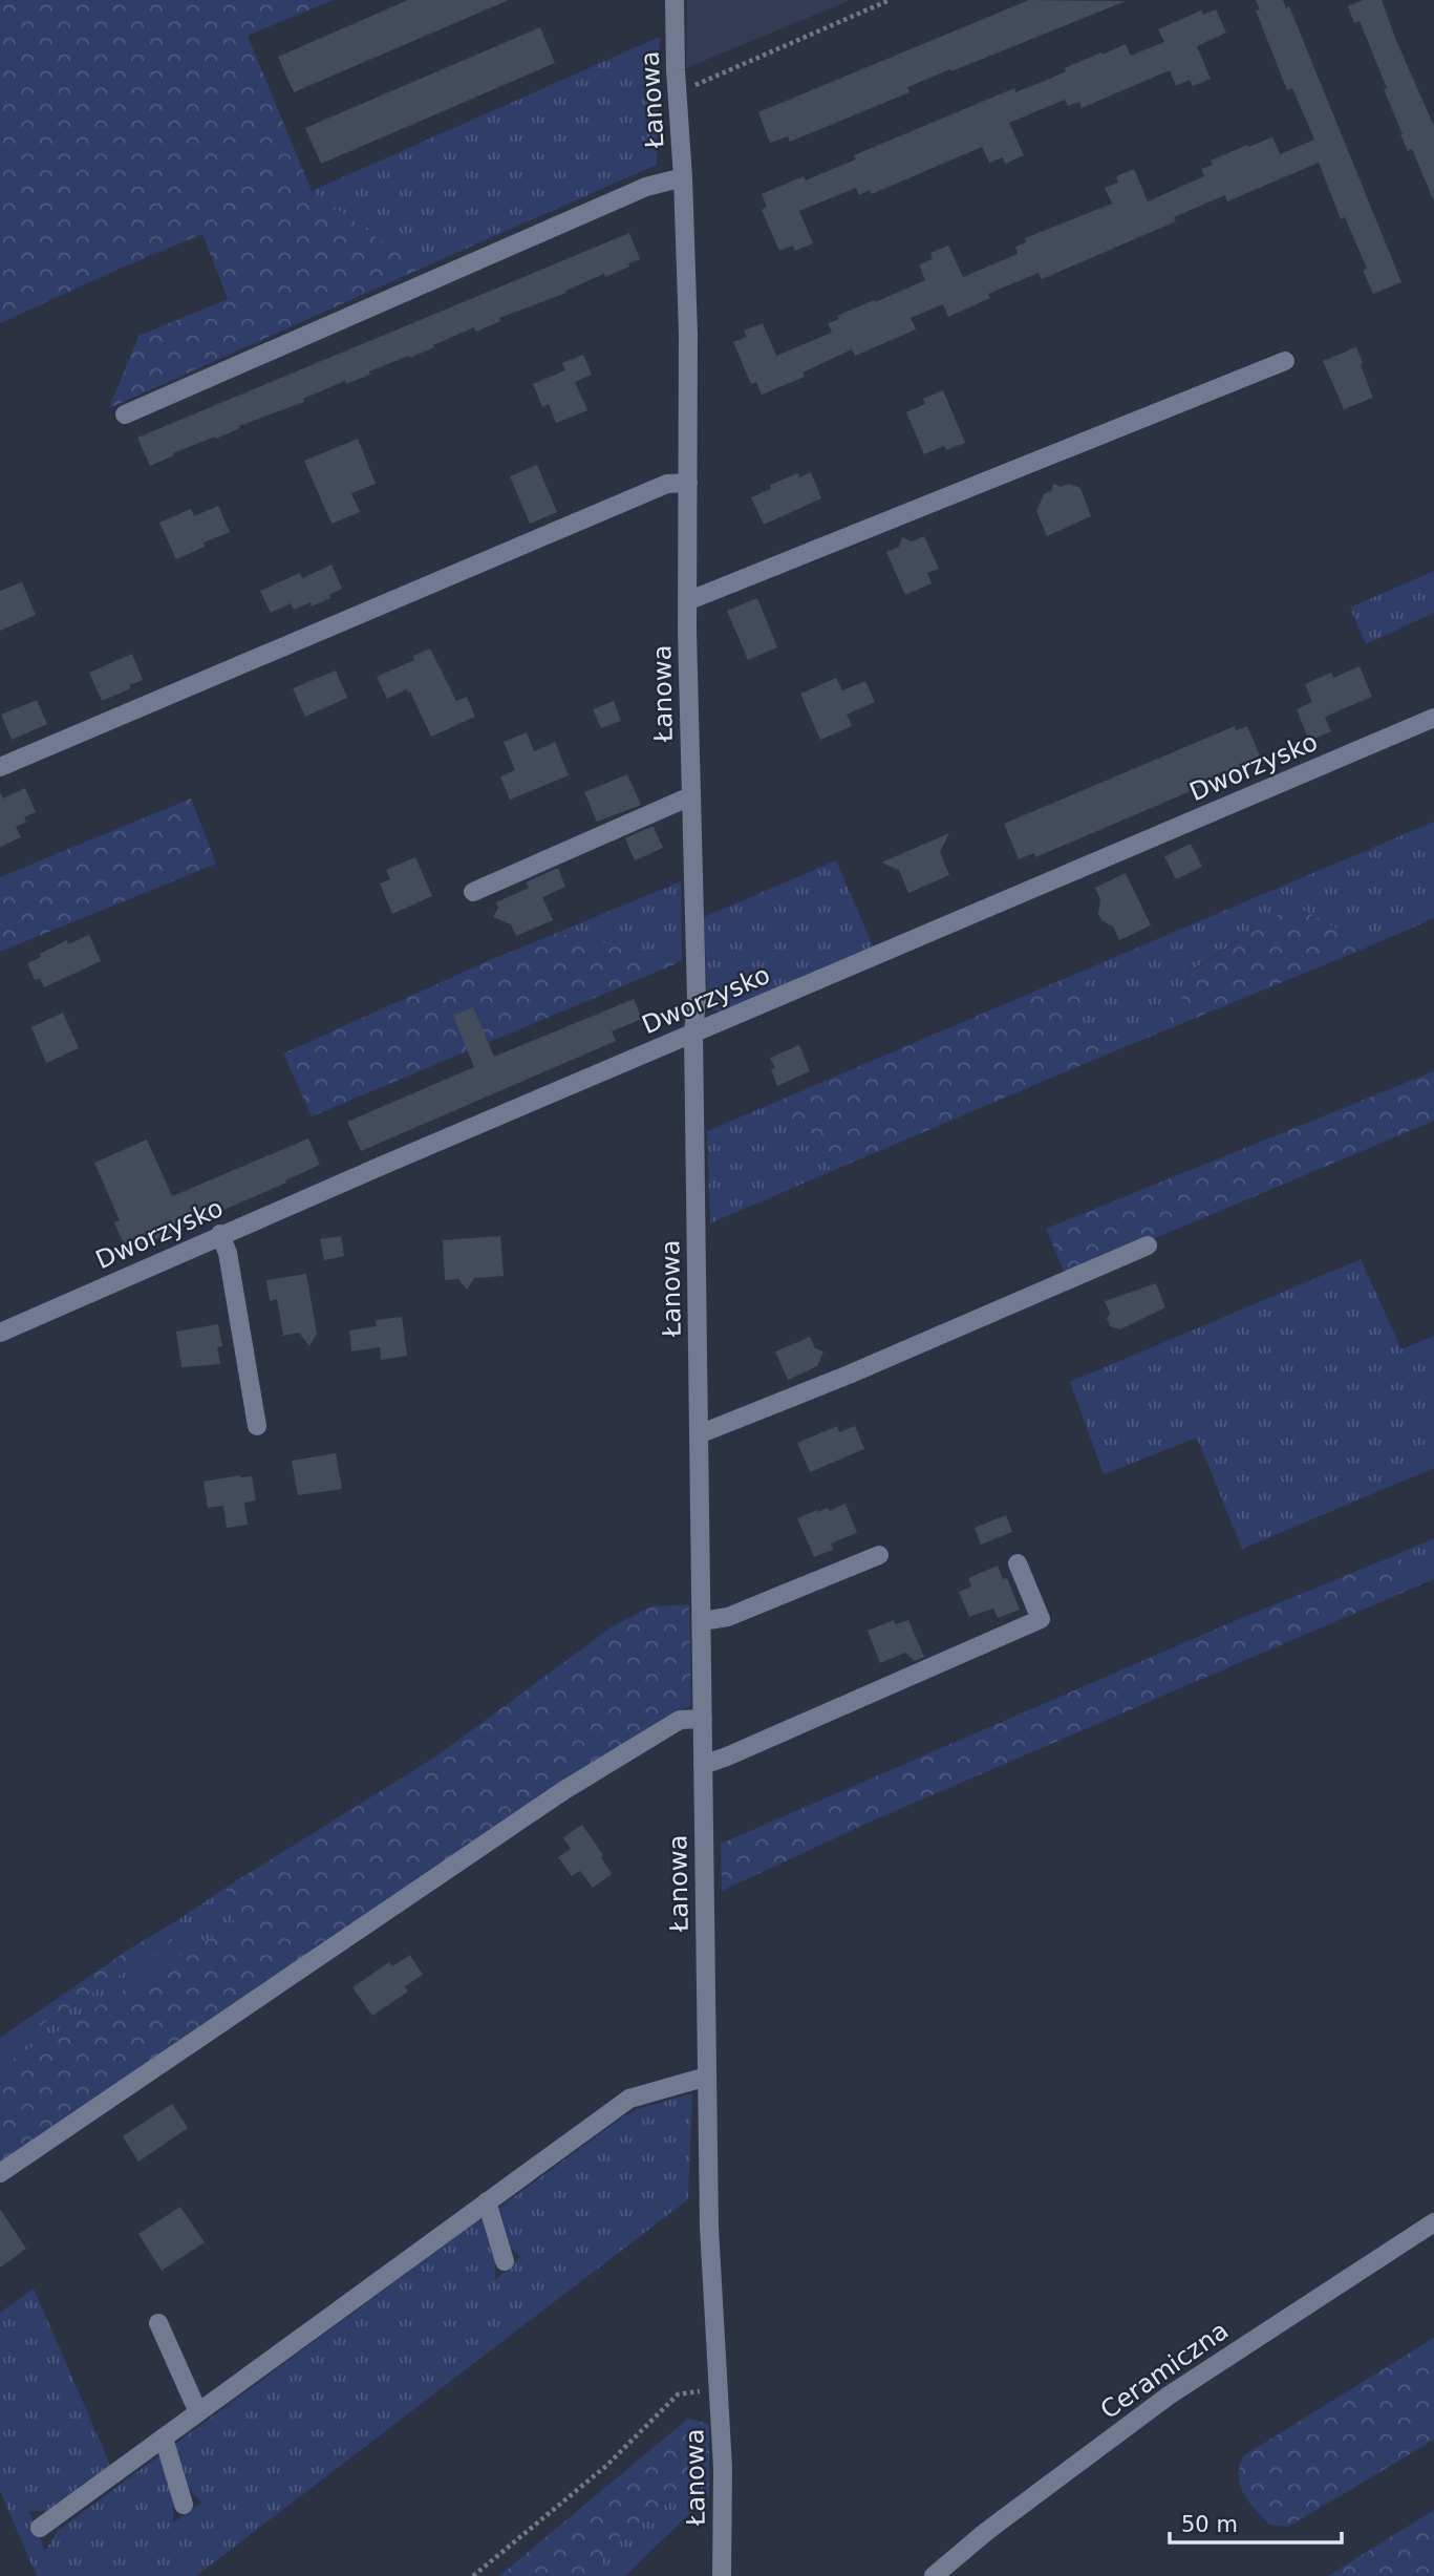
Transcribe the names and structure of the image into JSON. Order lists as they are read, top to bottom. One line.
{"streets":{"street":["Łanowa","Dworzysko","Ceramiczna"]},"crossings":[["Łanowa","Dworzysko"]],"scale_bar":"50 m"}
